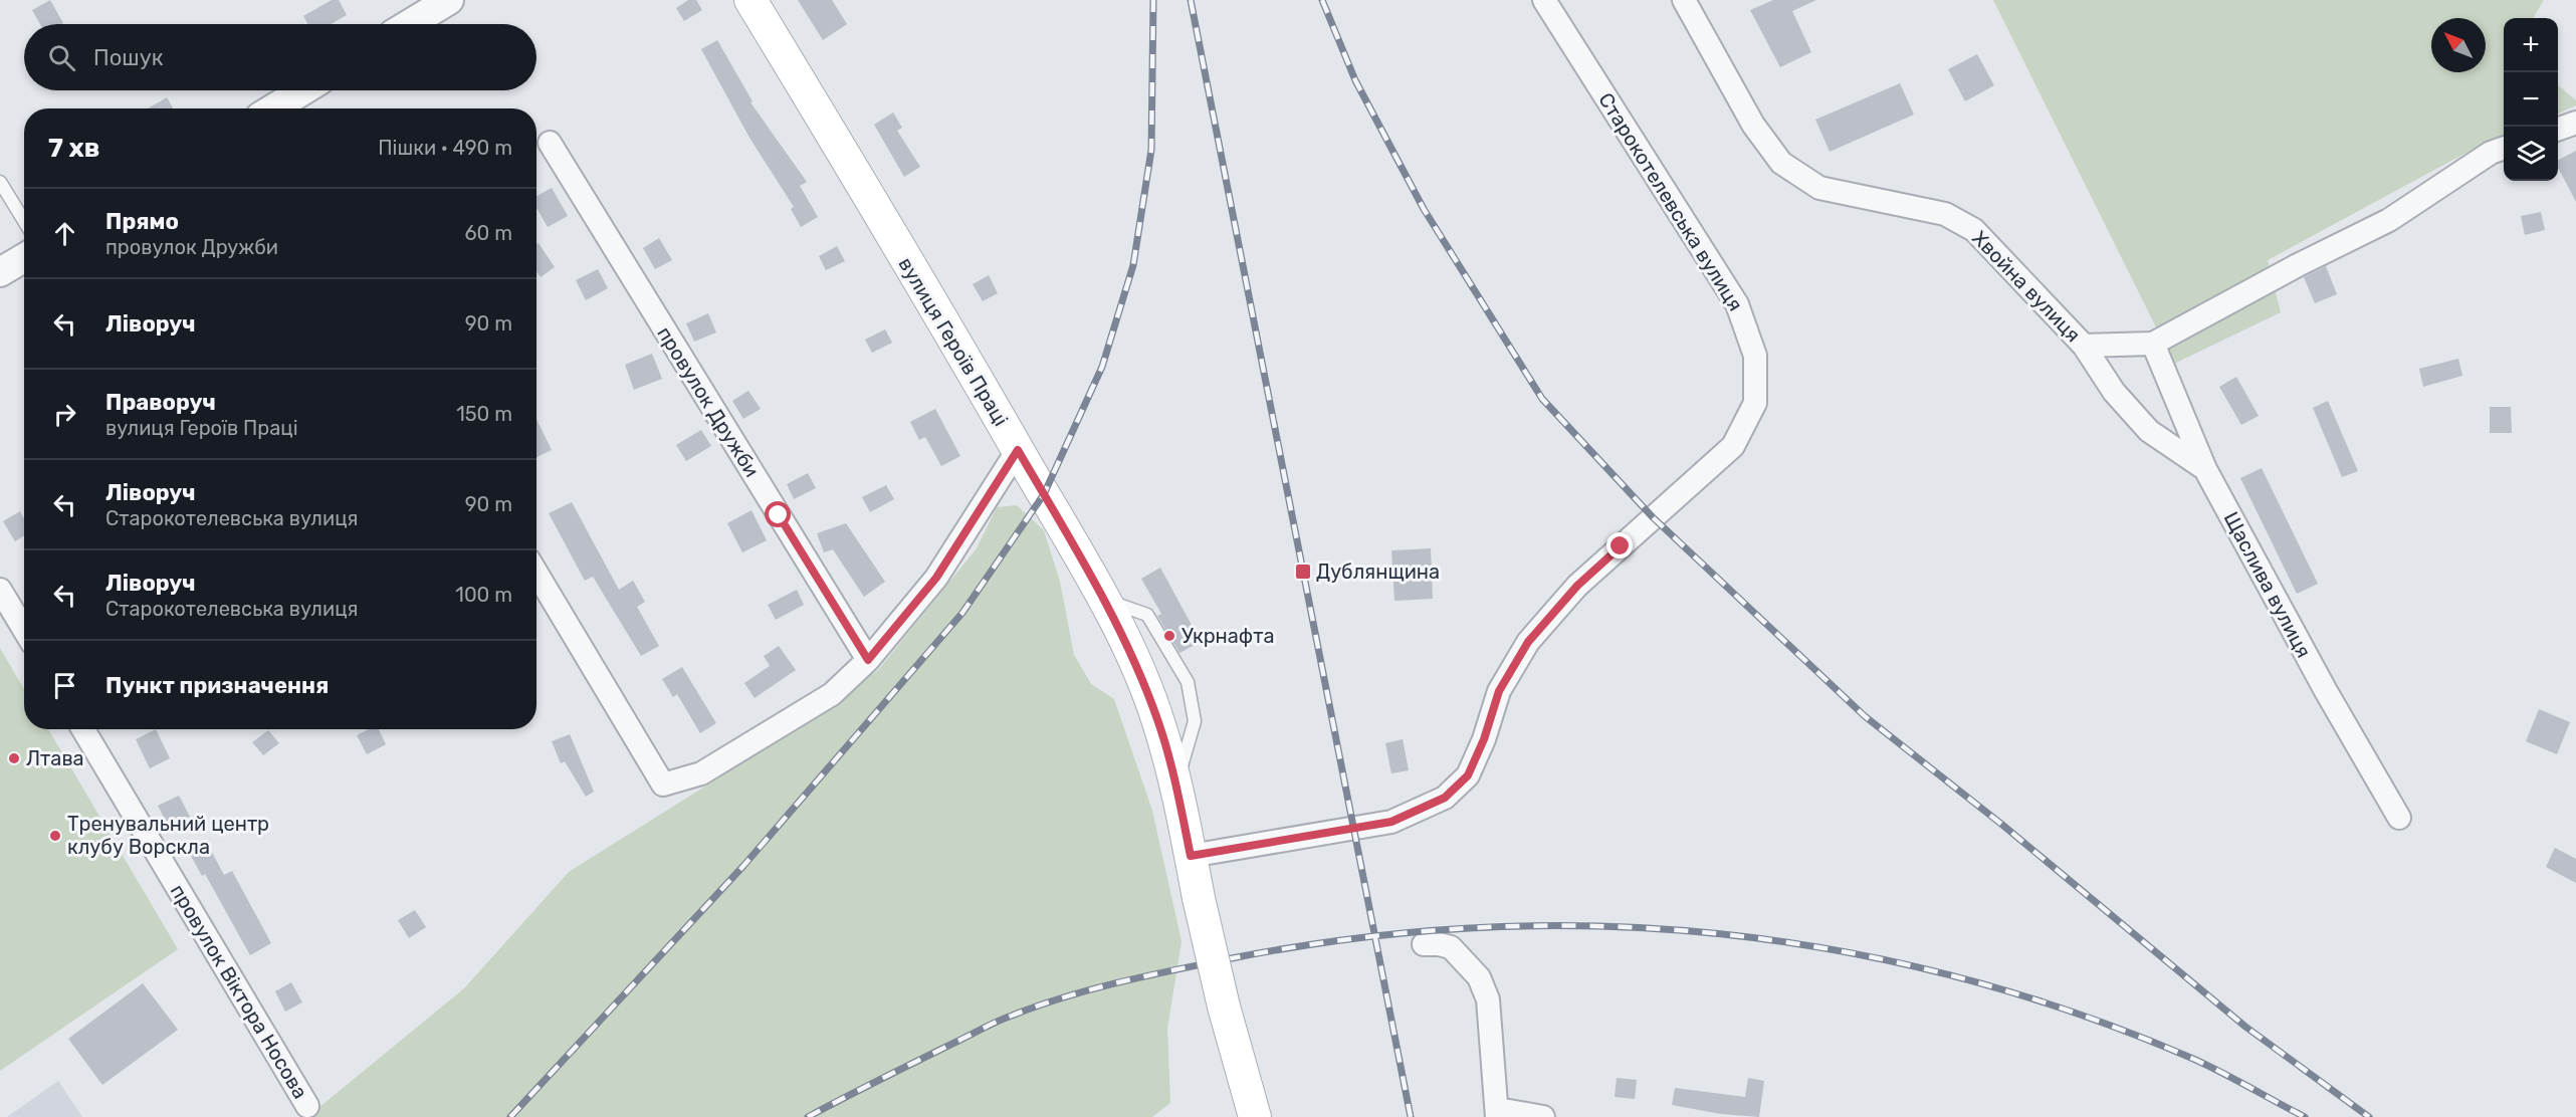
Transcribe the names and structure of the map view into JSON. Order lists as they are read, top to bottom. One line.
{"streets":{"main road":["вулиця Героїв Праці"],"street":["Старокотелевська вулиця","Хвойна вулиця","провулок Дружби","Щаслива вулиця","провулок Віктора Носова"]},"crossings":[["Старокотелевська вулиця","вулиця Героїв Праці"],["Хвойна вулиця","Щаслива вулиця"]],"places":{"transit":["Дублянщина"],"other":["Укрнафта","Лтава","Тренувальний центр клубу Ворскла"]},"north":"top left","page":{"map_buttons":["+","−"],"search":"Пошук","heading":["7 хв","Пішки · 490 m"],"list":[["Прямо","провулок Дружби","60 m"],["Ліворуч","90 m"],["Праворуч","вулиця Героїв Праці","150 m"],["Ліворуч","Старокотелевська вулиця","90 m"],["Ліворуч","Старокотелевська вулиця","100 m"],"Пункт призначення"]}}
